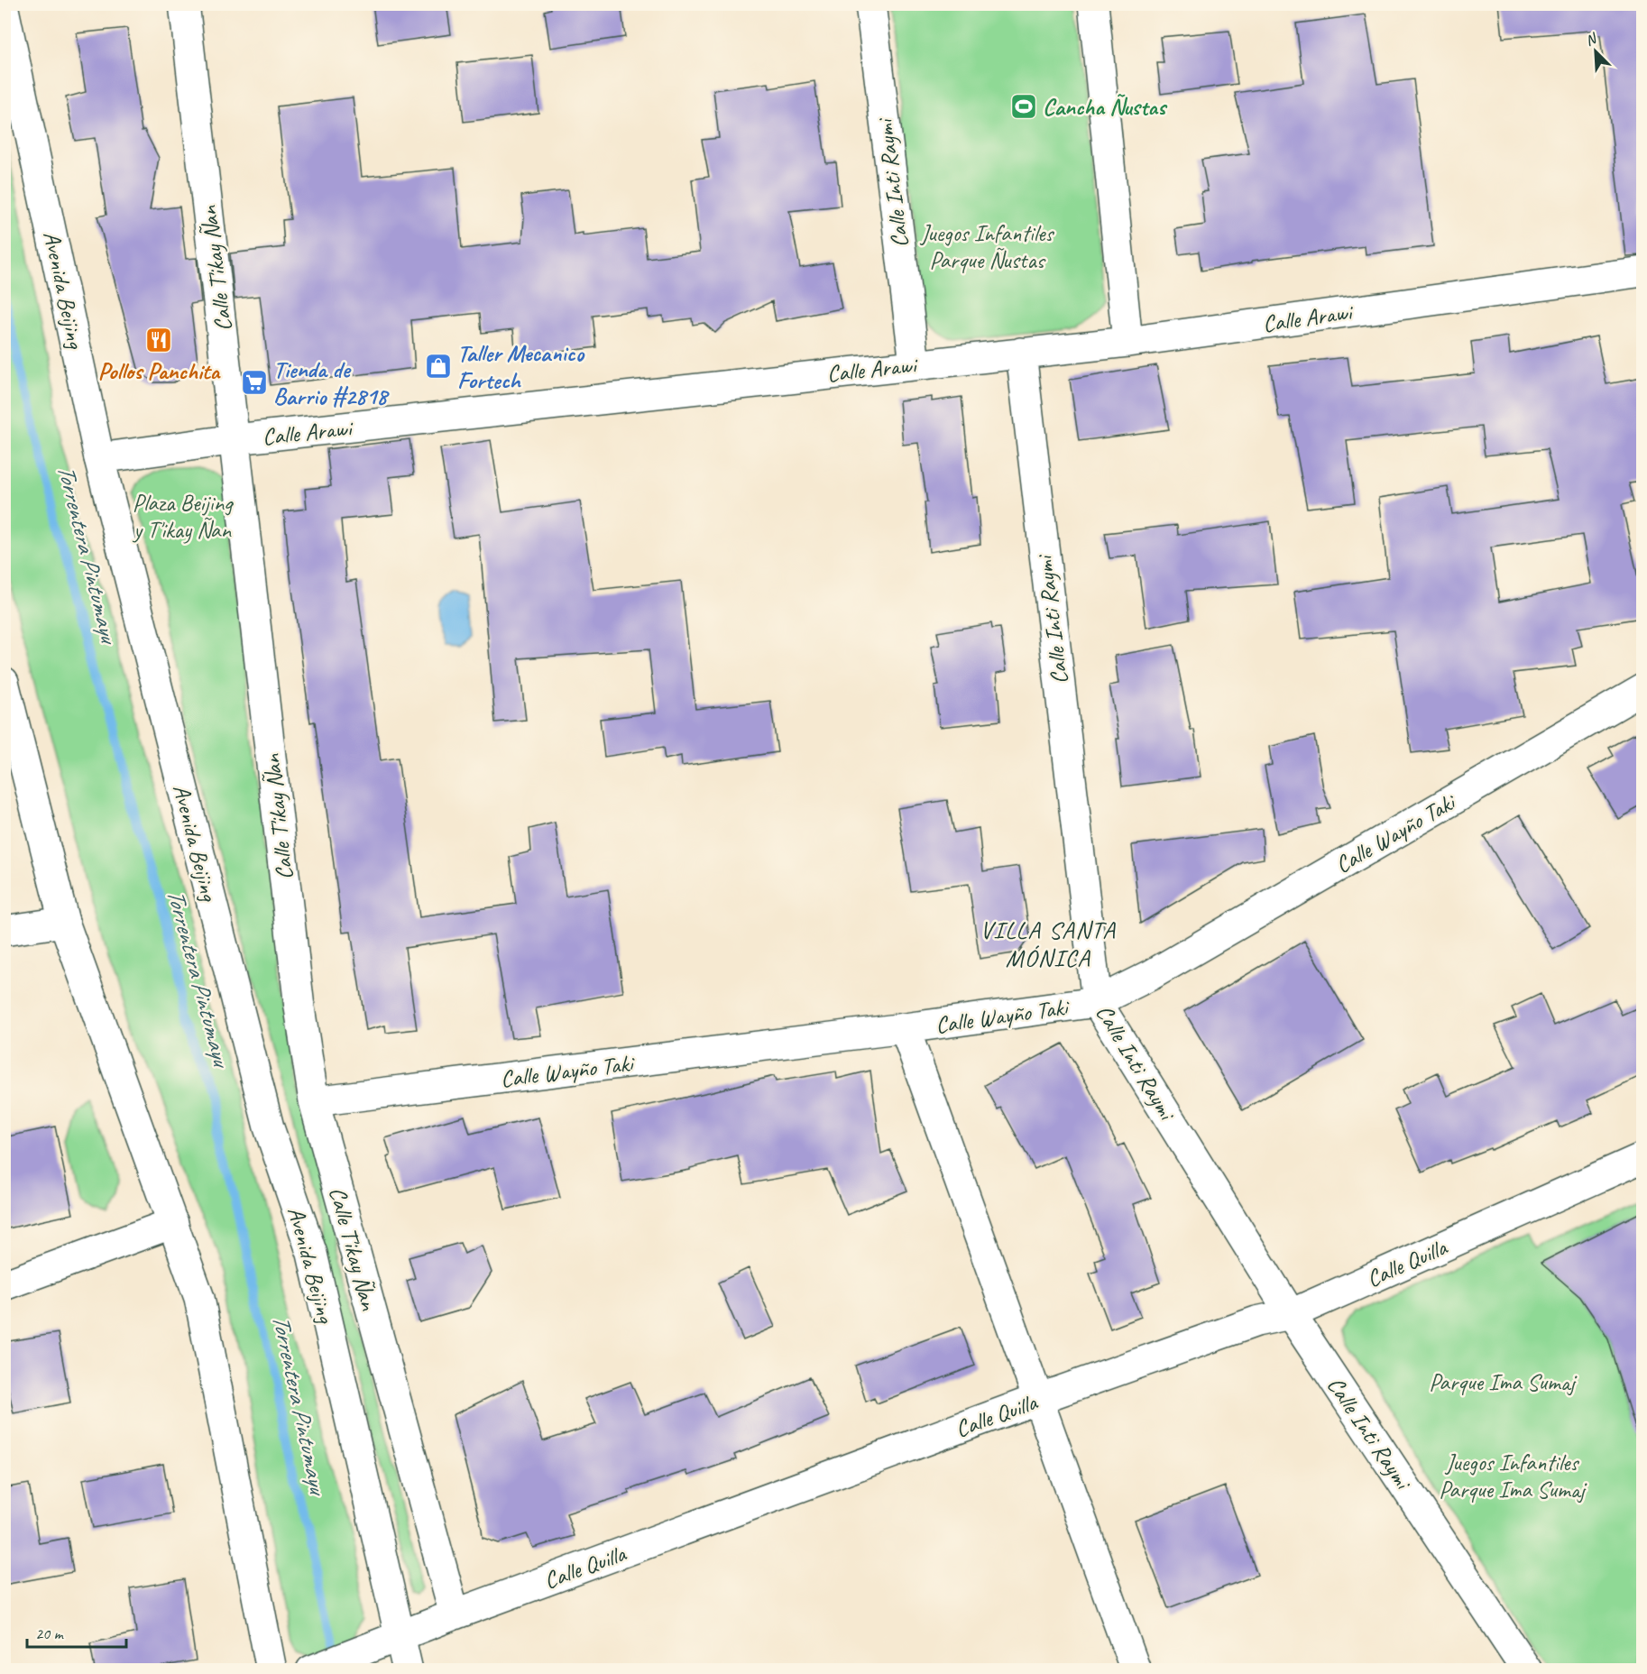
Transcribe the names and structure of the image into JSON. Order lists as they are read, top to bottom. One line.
{"streets":{"street":["Calle Inti Raymi","Calle T'ikay Ñan","Avenida Beijing","Calle Arawi","Calle Wayño Taki","Calle Quilla"]},"crossings":[["Calle Inti Raymi","Calle Arawi"],["Calle Inti Raymi","Calle Wayño Taki"],["Calle Inti Raymi","Calle Quilla"],["Calle T'ikay Ñan","Calle Arawi"],["Calle T'ikay Ñan","Calle Wayño Taki"],["Calle T'ikay Ñan","Calle Quilla"],["Avenida Beijing","Calle Arawi"],["Avenida Beijing","Calle Quilla"]],"districts":["VILLA SANTA MÓNICA"],"water":["Torrentera Pintumayu"],"parks":["Juegos Infantiles Parque Ñustas","Plaza Beijing y T'ikay Ñan","Parque Ima Sumaj","Juegos Infantiles Parque Ima Sumaj"],"places":{"sports":["Cancha Ñustas"],"restaurant":["Pollos Panchita"],"shop":["Taller Mecanico Fortech"],"supermarket":["Tienda de Barrio #2818"]},"scale_bar":"20 m","north":"top left"}
